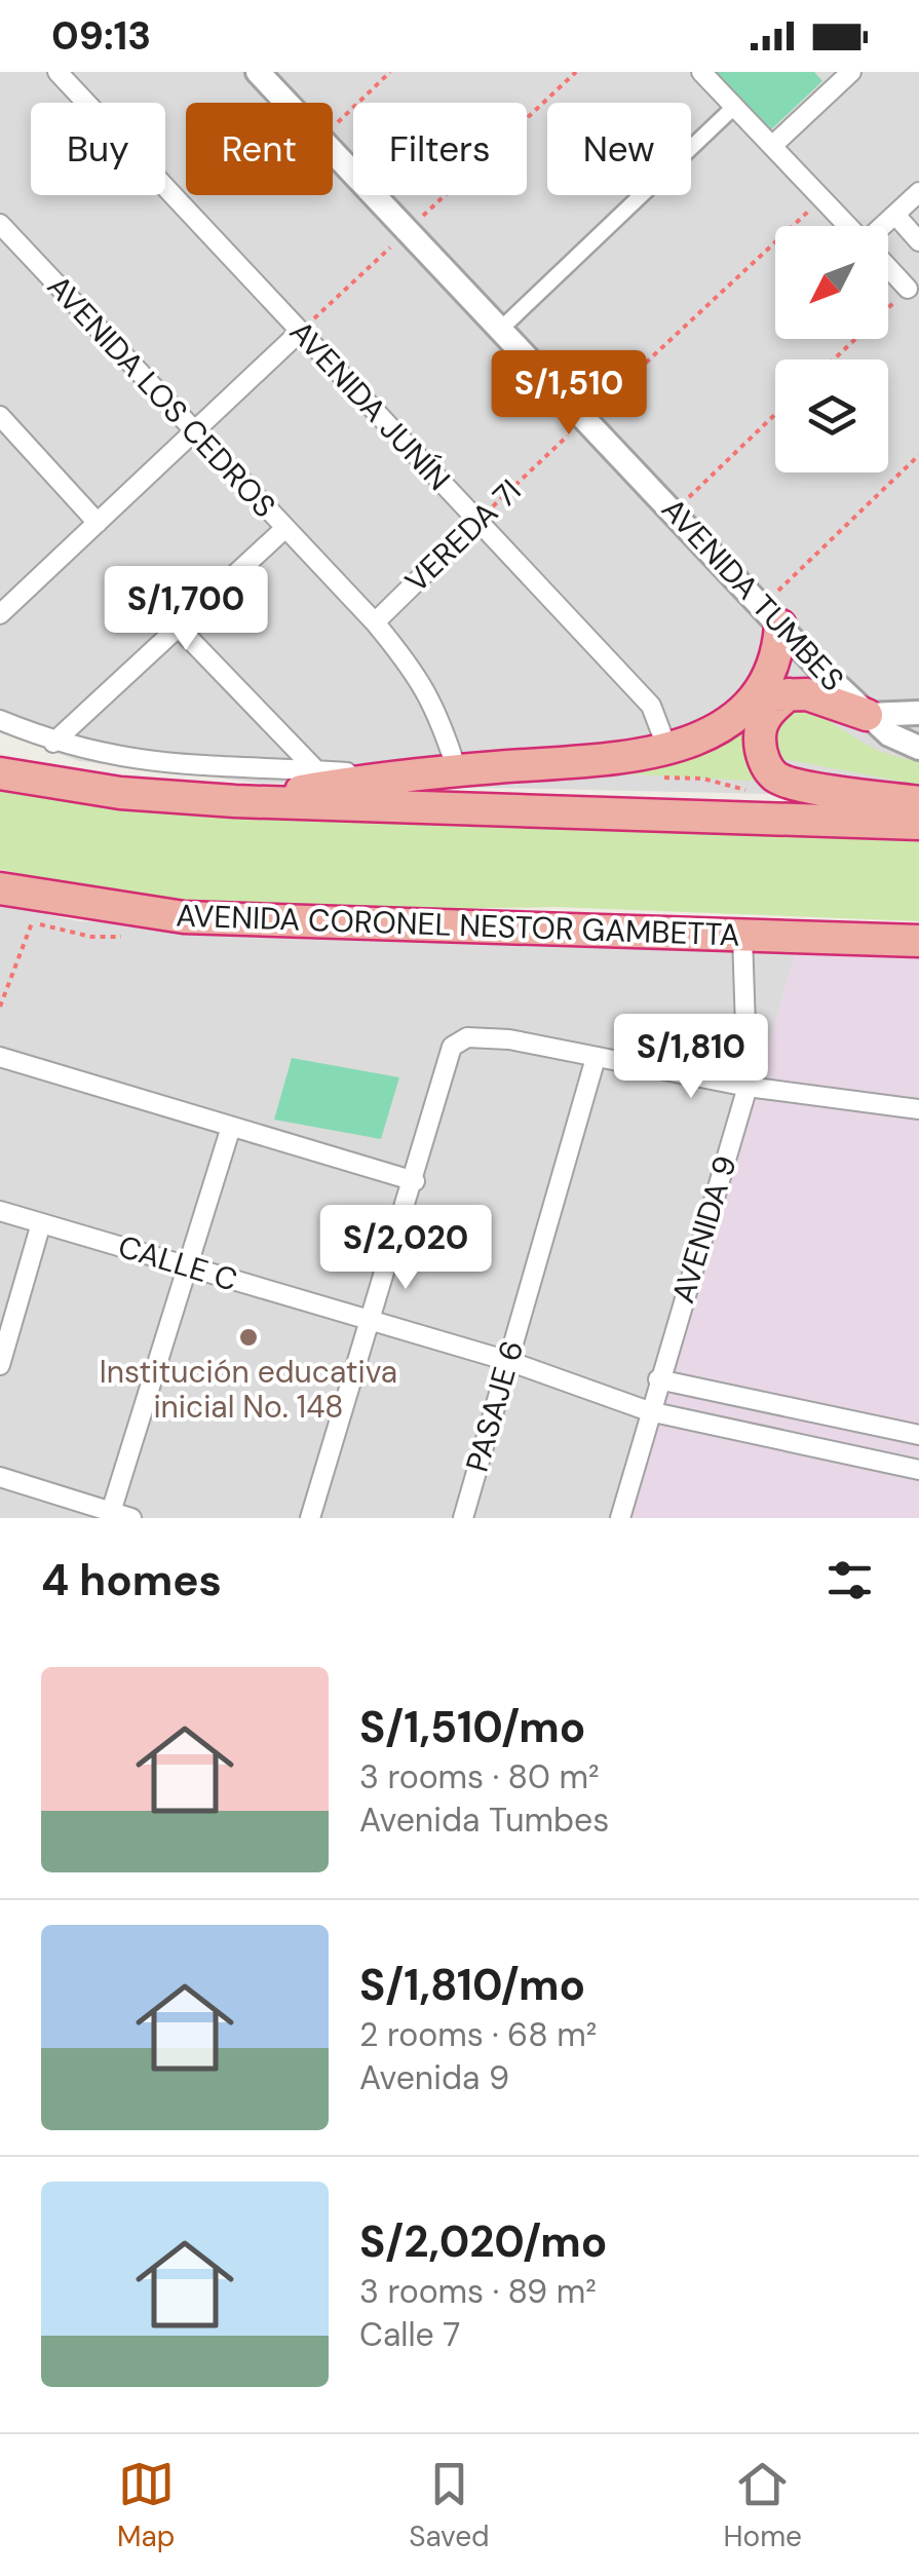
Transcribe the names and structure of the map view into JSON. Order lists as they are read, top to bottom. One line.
{"streets":{"highway":["AVENIDA CORONEL NESTOR GAMBETTA"],"street":["AVENIDA LOS CEDROS","AVENIDA JUNÍN","VEREDA 7I","AVENIDA TUMBES","AVENIDA 9","CALLE C","PASAJE 6"]},"crossings":[["AVENIDA LOS CEDROS","VEREDA 7I"],["AVENIDA JUNÍN","VEREDA 7I"],["VEREDA 7I","AVENIDA TUMBES"],["AVENIDA CORONEL NESTOR GAMBETTA","AVENIDA 9"],["AVENIDA 9","CALLE C"],["CALLE C","PASAJE 6"]],"places":["Institución educativa inicial No. 148"],"north":"bottom left","page":{"status":"09:13","chip":["Buy","Rent","Filters","New"],"price":["S/1,510","S/1,700","S/1,810","S/2,020"],"heading":"4 homes","list":[{"name":"S/1,510/mo","note":"3 rooms · 80 m² · Avenida Tumbes"},{"name":"S/1,810/mo","note":"2 rooms · 68 m² · Avenida 9"},{"name":"S/2,020/mo","note":"3 rooms · 89 m² · Calle 7"}],"tabs":["Map","Saved","Home"]}}
